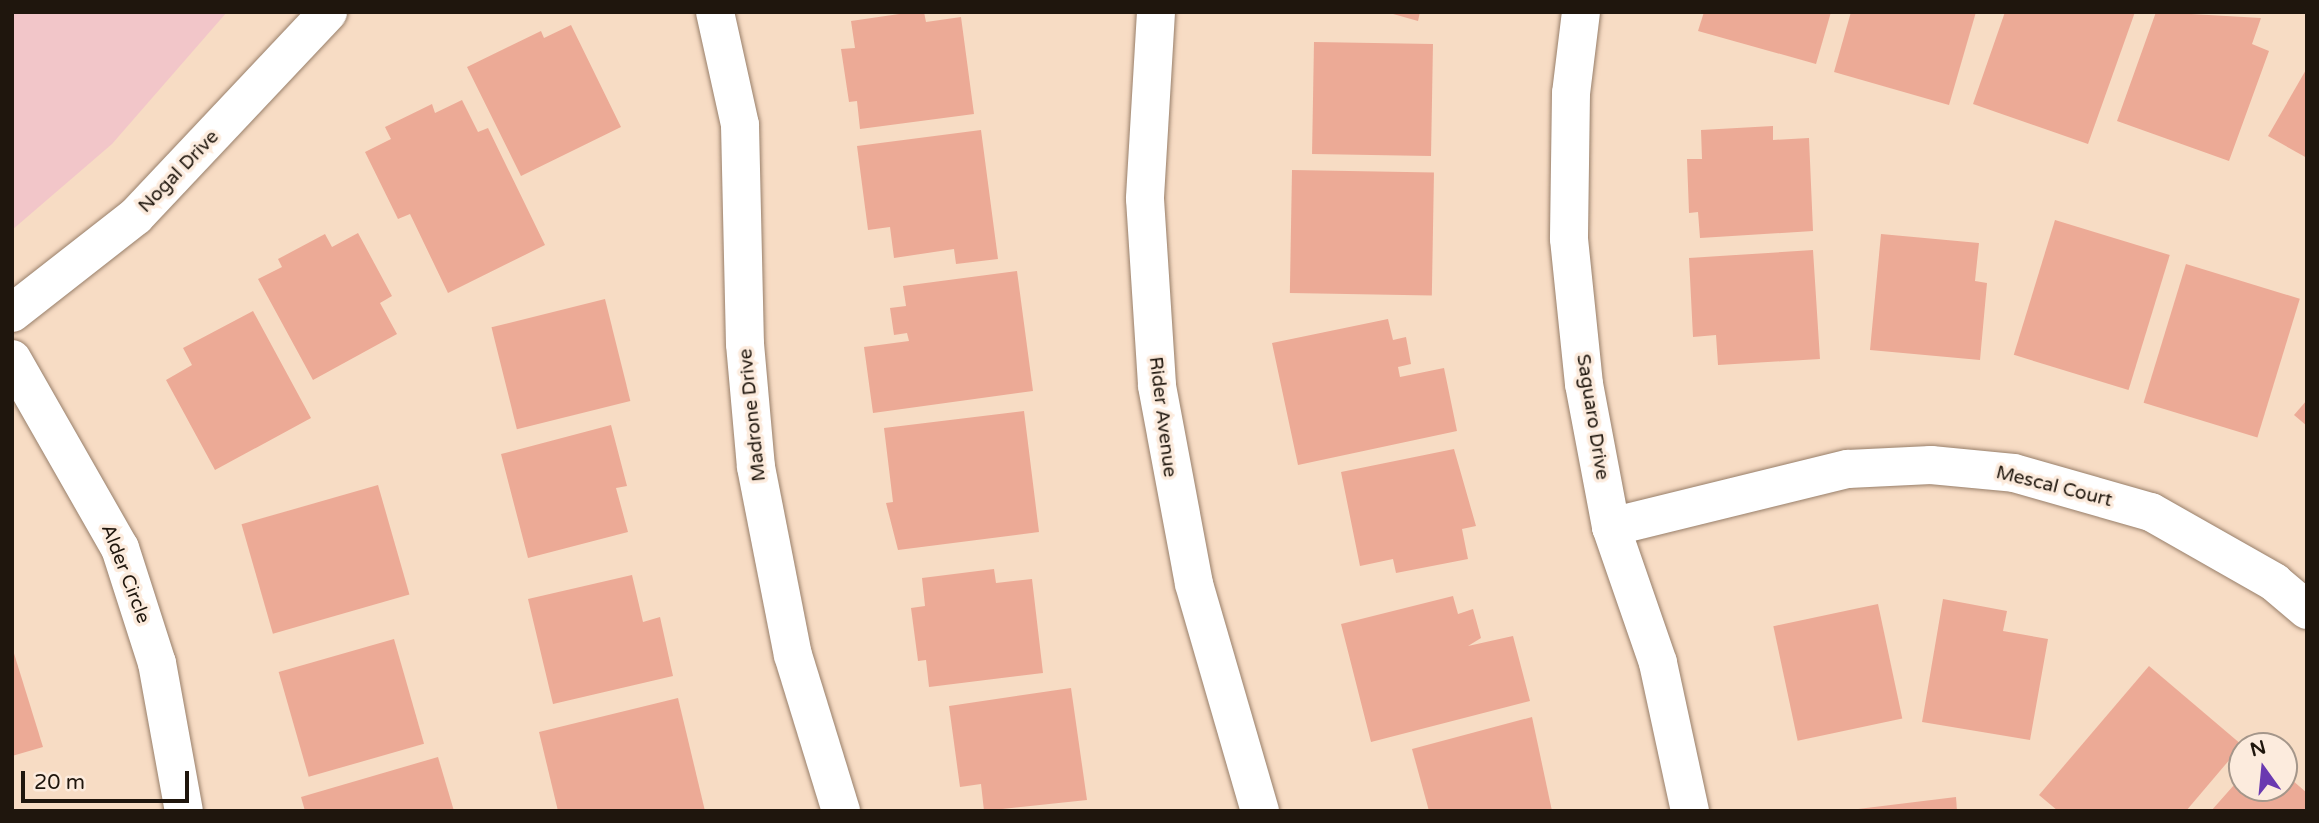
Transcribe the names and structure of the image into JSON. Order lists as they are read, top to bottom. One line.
{"streets":{"street":["Nogal Drive","Madrone Drive","Rider Avenue","Saguaro Drive","Mescal Court","Alder Circle"]},"crossings":[["Saguaro Drive","Mescal Court"]],"scale_bar":"20 m","north":"top"}
